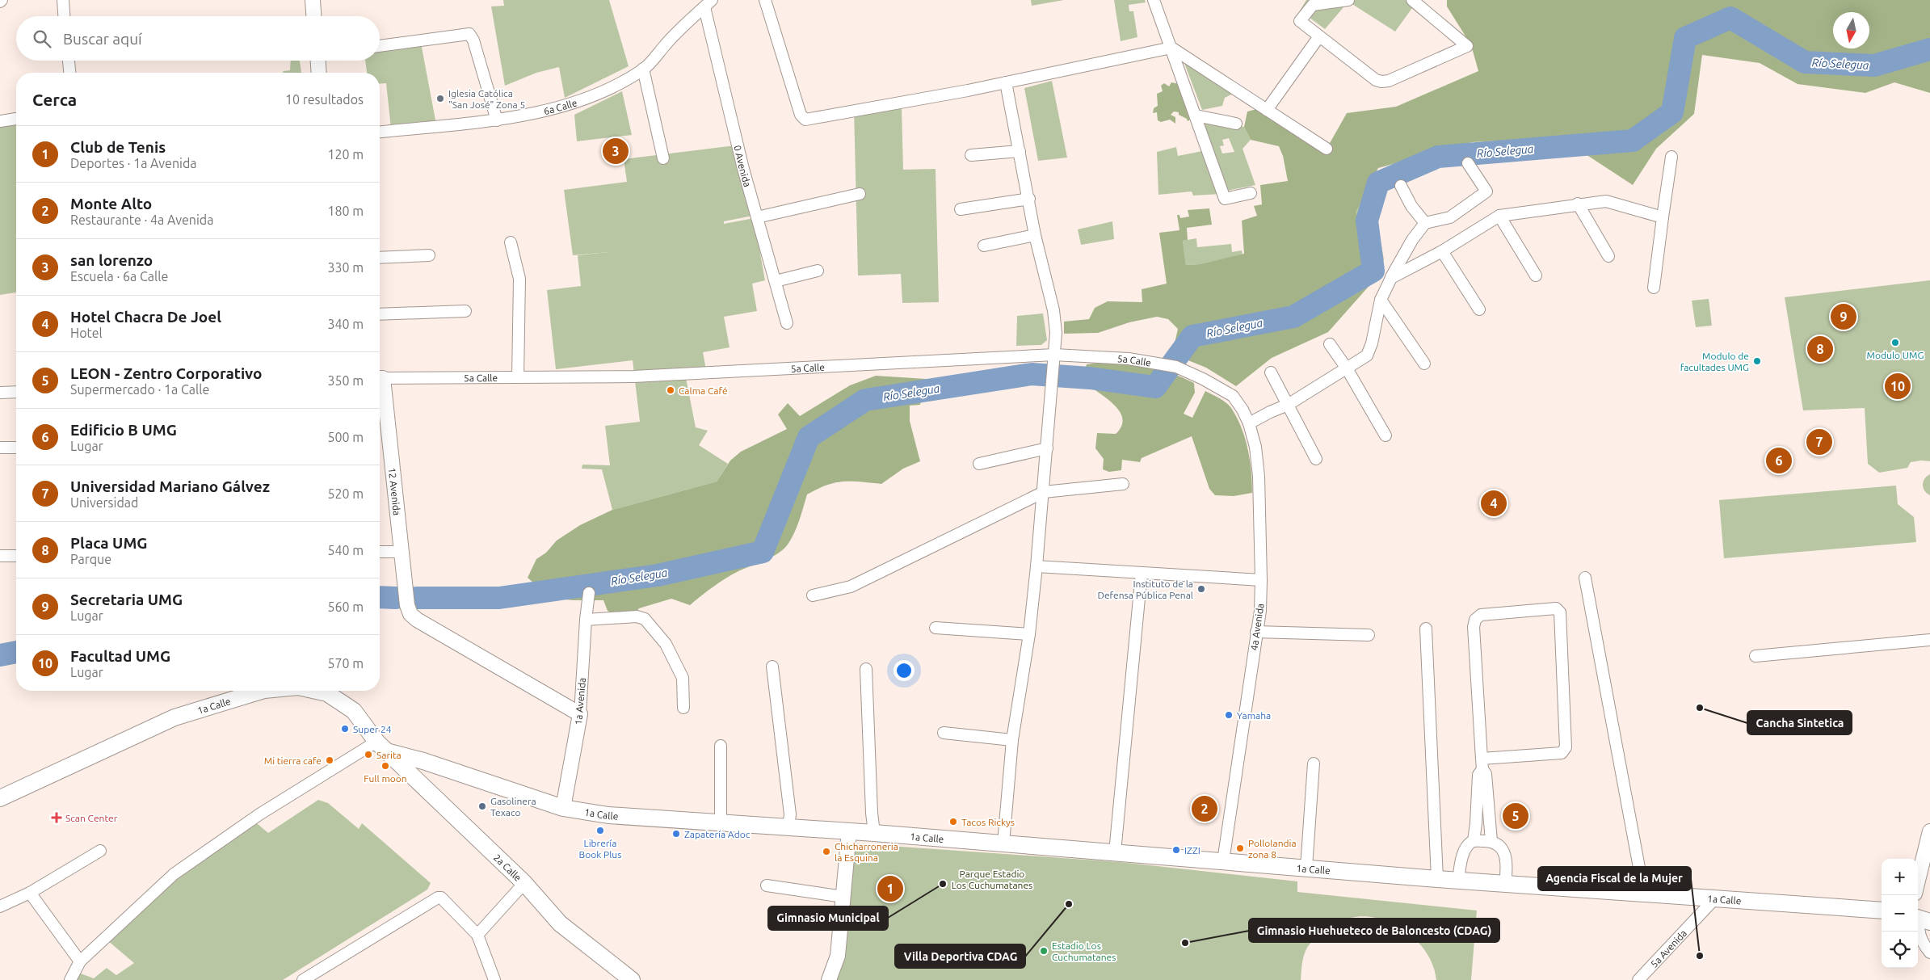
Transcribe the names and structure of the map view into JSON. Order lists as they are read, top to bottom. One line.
{"streets":{"main road":["1a Calle","2a Calle"],"street":["6a Calle","0 Avenida","5a Calle","12 Avenida","4a Avenida","1a Avenida","5a Avenida"]},"crossings":[["6a Calle","0 Avenida"],["5a Calle","4a Avenida"],["12 Avenida","1a Avenida"],["4a Avenida","1a Calle"],["1a Avenida","1a Calle"],["1a Calle","2a Calle"],["1a Calle","5a Avenida"]],"water":["Río Selegua"],"parks":["Parque Estadio Los Cuchumatanes"],"places":{"other":["Iglesia Católica \"San José\" Zona 5","Modulo UMG","Modulo de facultades UMG","Calma Café","Instituto de la Defensa Pública Penal","Cancha Sintetica","Yamaha","Super 24","Sarita","Mi tierra cafe","Full moon","Gasolinera Texaco","Tacos Rickys","Librería Book Plus","Zapatería Adoc","Pollolandia zona 8","IZZI","Chicharroneria la Esquina","Gimnasio Municipal","Villa Deportiva CDAG","Gimnasio Huehueteco de Baloncesto (CDAG)","Estadio Los Cuchumatanes","Agencia Fiscal de la Mujer"],"health":["Scan Center"]},"north":"bottom","page":{"search":"Buscar aquí","heading":["Cerca","10 resultados"],"list":[{"mark":"1","name":"Club de Tenis","note":"Deportes · 1a Avenida","value":"120 m"},{"mark":"2","name":"Monte Alto","note":"Restaurante · 4a Avenida","value":"180 m"},{"mark":"3","name":"san lorenzo","note":"Escuela · 6a Calle","value":"330 m"},{"mark":"4","name":"Hotel Chacra De Joel","note":"Hotel","value":"340 m"},{"mark":"5","name":"LEON - Zentro Corporativo","note":"Supermercado · 1a Calle","value":"350 m"},{"mark":"6","name":"Edificio B UMG","note":"Lugar","value":"500 m"},{"mark":"7","name":"Universidad Mariano Gálvez","note":"Universidad","value":"520 m"},{"mark":"8","name":"Placa UMG","note":"Parque","value":"540 m"},{"mark":"9","name":"Secretaria UMG","note":"Lugar","value":"560 m"},{"mark":"10","name":"Facultad UMG","note":"Lugar","value":"570 m"}],"pins":["3","9","8","10","7","6","4","2","5","1"],"map_buttons":["+","−"]}}
